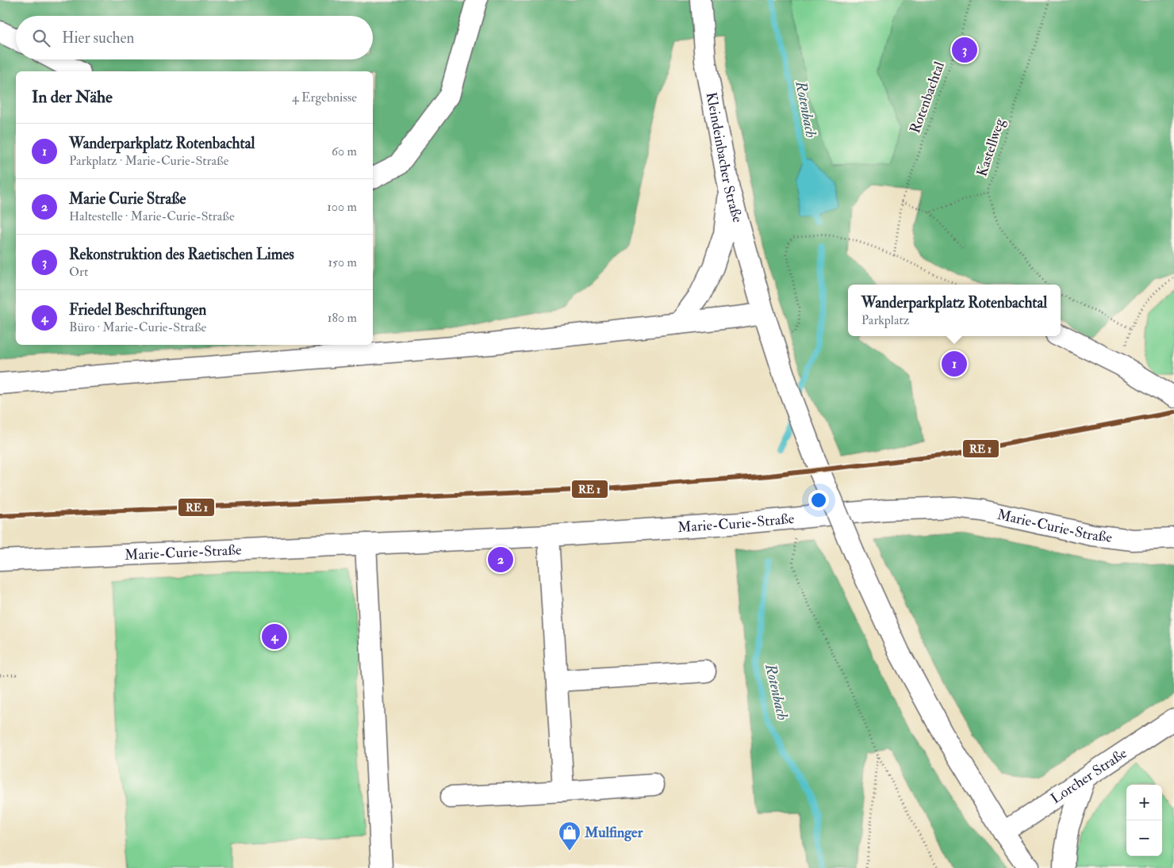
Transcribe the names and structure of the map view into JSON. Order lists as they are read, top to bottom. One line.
{"streets":{"street":["Kleindeinbacher Straße","Marie-Curie-Straße","Lorcher Straße"],"path":["Rotenbachtal","Kastellweg"]},"crossings":[["Kleindeinbacher Straße","Lorcher Straße"]],"water":["Rotenbach"],"places":{"shop":["Mulfinger"]},"page":{"search":"Hier suchen","pins":["3","1","2","4"],"heading":["In der Nähe","4 Ergebnisse"],"list":[{"mark":"1","name":"Wanderparkplatz Rotenbachtal","note":"Parkplatz · Marie-Curie-Straße","value":"60 m"},{"mark":"2","name":"Marie Curie Straße","note":"Haltestelle · Marie-Curie-Straße","value":"100 m"},{"mark":"3","name":"Rekonstruktion des Raetischen Limes","note":"Ort","value":"150 m"},{"mark":"4","name":"Friedel Beschriftungen","note":"Büro · Marie-Curie-Straße","value":"180 m"}],"popup":["Wanderparkplatz Rotenbachtal","Parkplatz"],"map_buttons":["+","−"]}}
